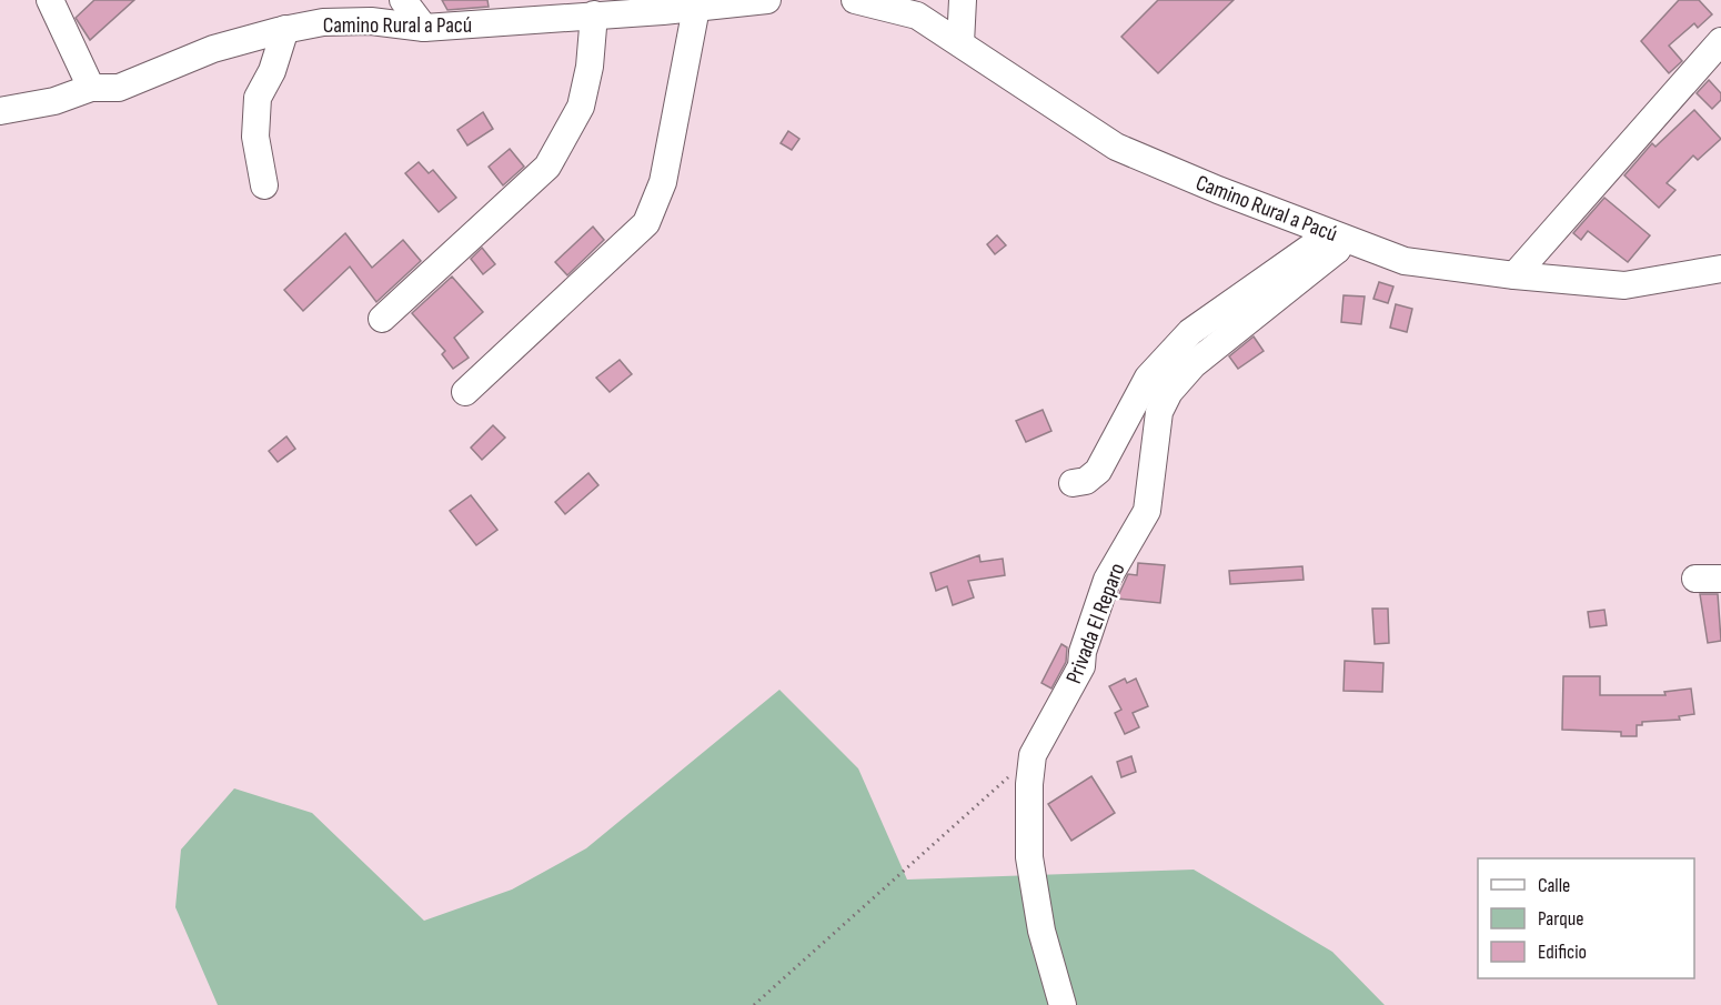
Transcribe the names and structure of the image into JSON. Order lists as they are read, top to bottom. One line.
{"streets":{"street":["Camino Rural a Pacú","Privada El Reparo"]},"crossings":[["Camino Rural a Pacú","Privada El Reparo"]],"legend":["Calle","Parque","Edificio"]}
